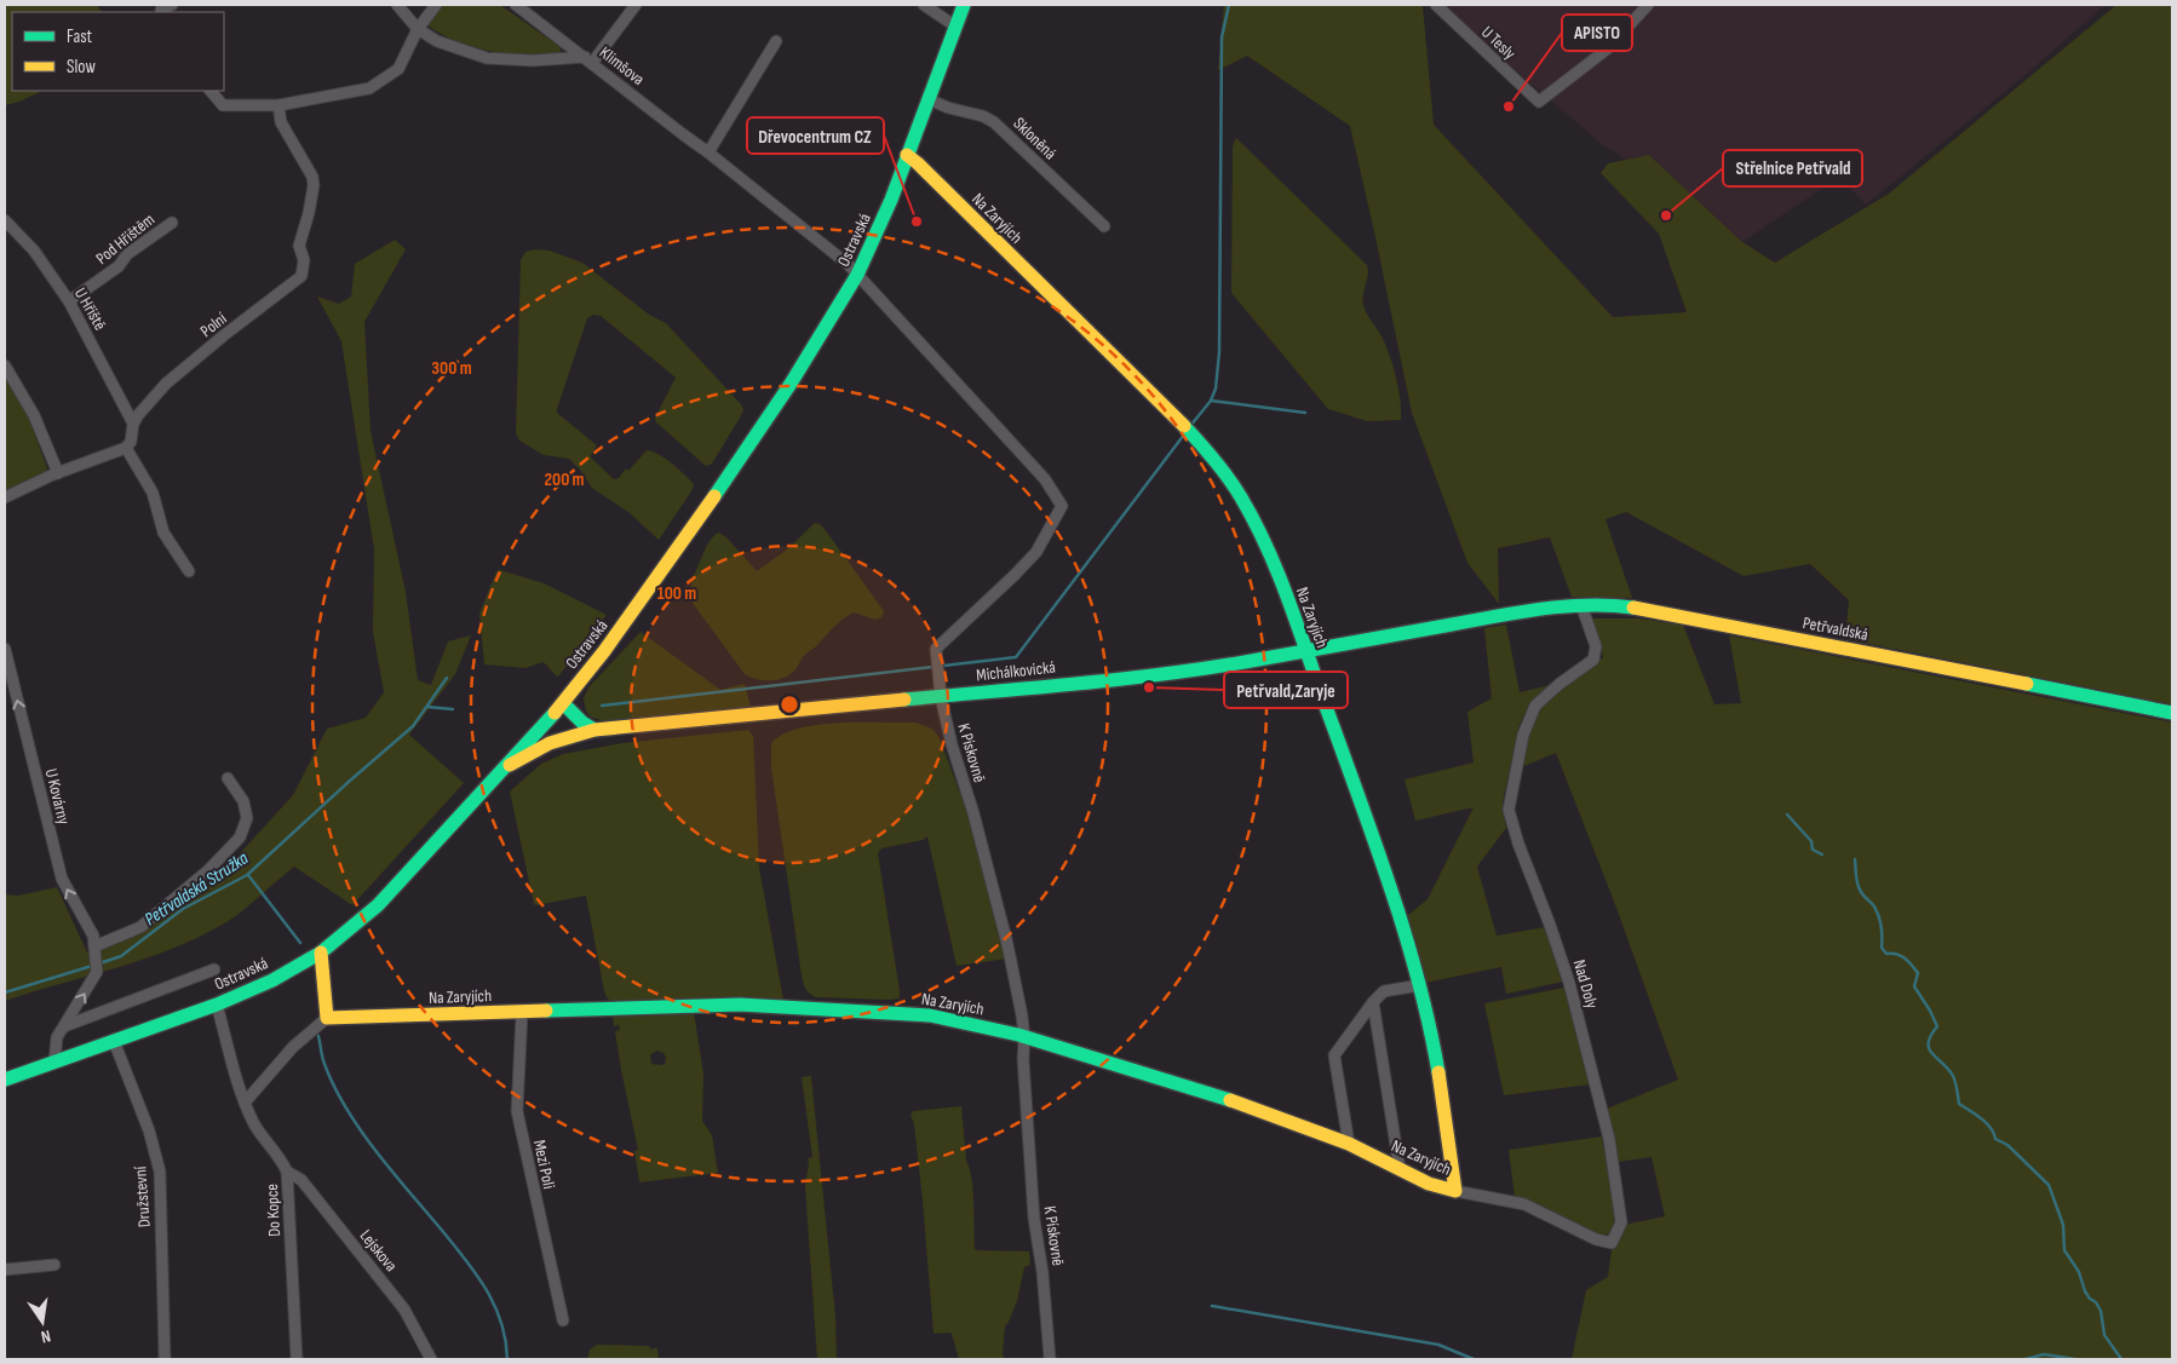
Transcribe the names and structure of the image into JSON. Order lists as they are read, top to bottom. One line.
{"streets":{"street":["U Tesly","Klimšova","Skloněná","Na Zaryjích","Pod Hřištěm","Ostravská","U Hřiště","Polní","Petřvaldská","Michálkovická","K Pískovně","U Kovárny","Nad Doly","Mezi Poli","Družstevní","Do Kopce","Lejskova"]},"crossings":[["Klimšova","Ostravská"],["Klimšova","K Pískovně"],["Skloněná","Ostravská"],["Na Zaryjích","Ostravská"],["Na Zaryjích","Michálkovická"],["Na Zaryjích","K Pískovně"],["Na Zaryjích","Nad Doly"],["Na Zaryjích","Mezi Poli"],["Pod Hřištěm","U Hřiště"],["Ostravská","Michálkovická"],["Ostravská","K Pískovně"],["Ostravská","U Kovárny"],["Ostravská","Družstevní"],["Ostravská","Do Kopce"],["U Hřiště","Polní"],["Petřvaldská","Michálkovická"],["Petřvaldská","Nad Doly"],["Michálkovická","K Pískovně"],["Do Kopce","Lejskova"]],"one_way":["U Kovárny"],"water":["Petřvaldská Stružka"],"places":["APISTO","Střelnice Petřvald","Dřevocentrum CZ","Petřvald,Zaryje"],"legend":["Fast","Slow"],"north":"bottom","rings":["300 m","200 m","100 m"]}
